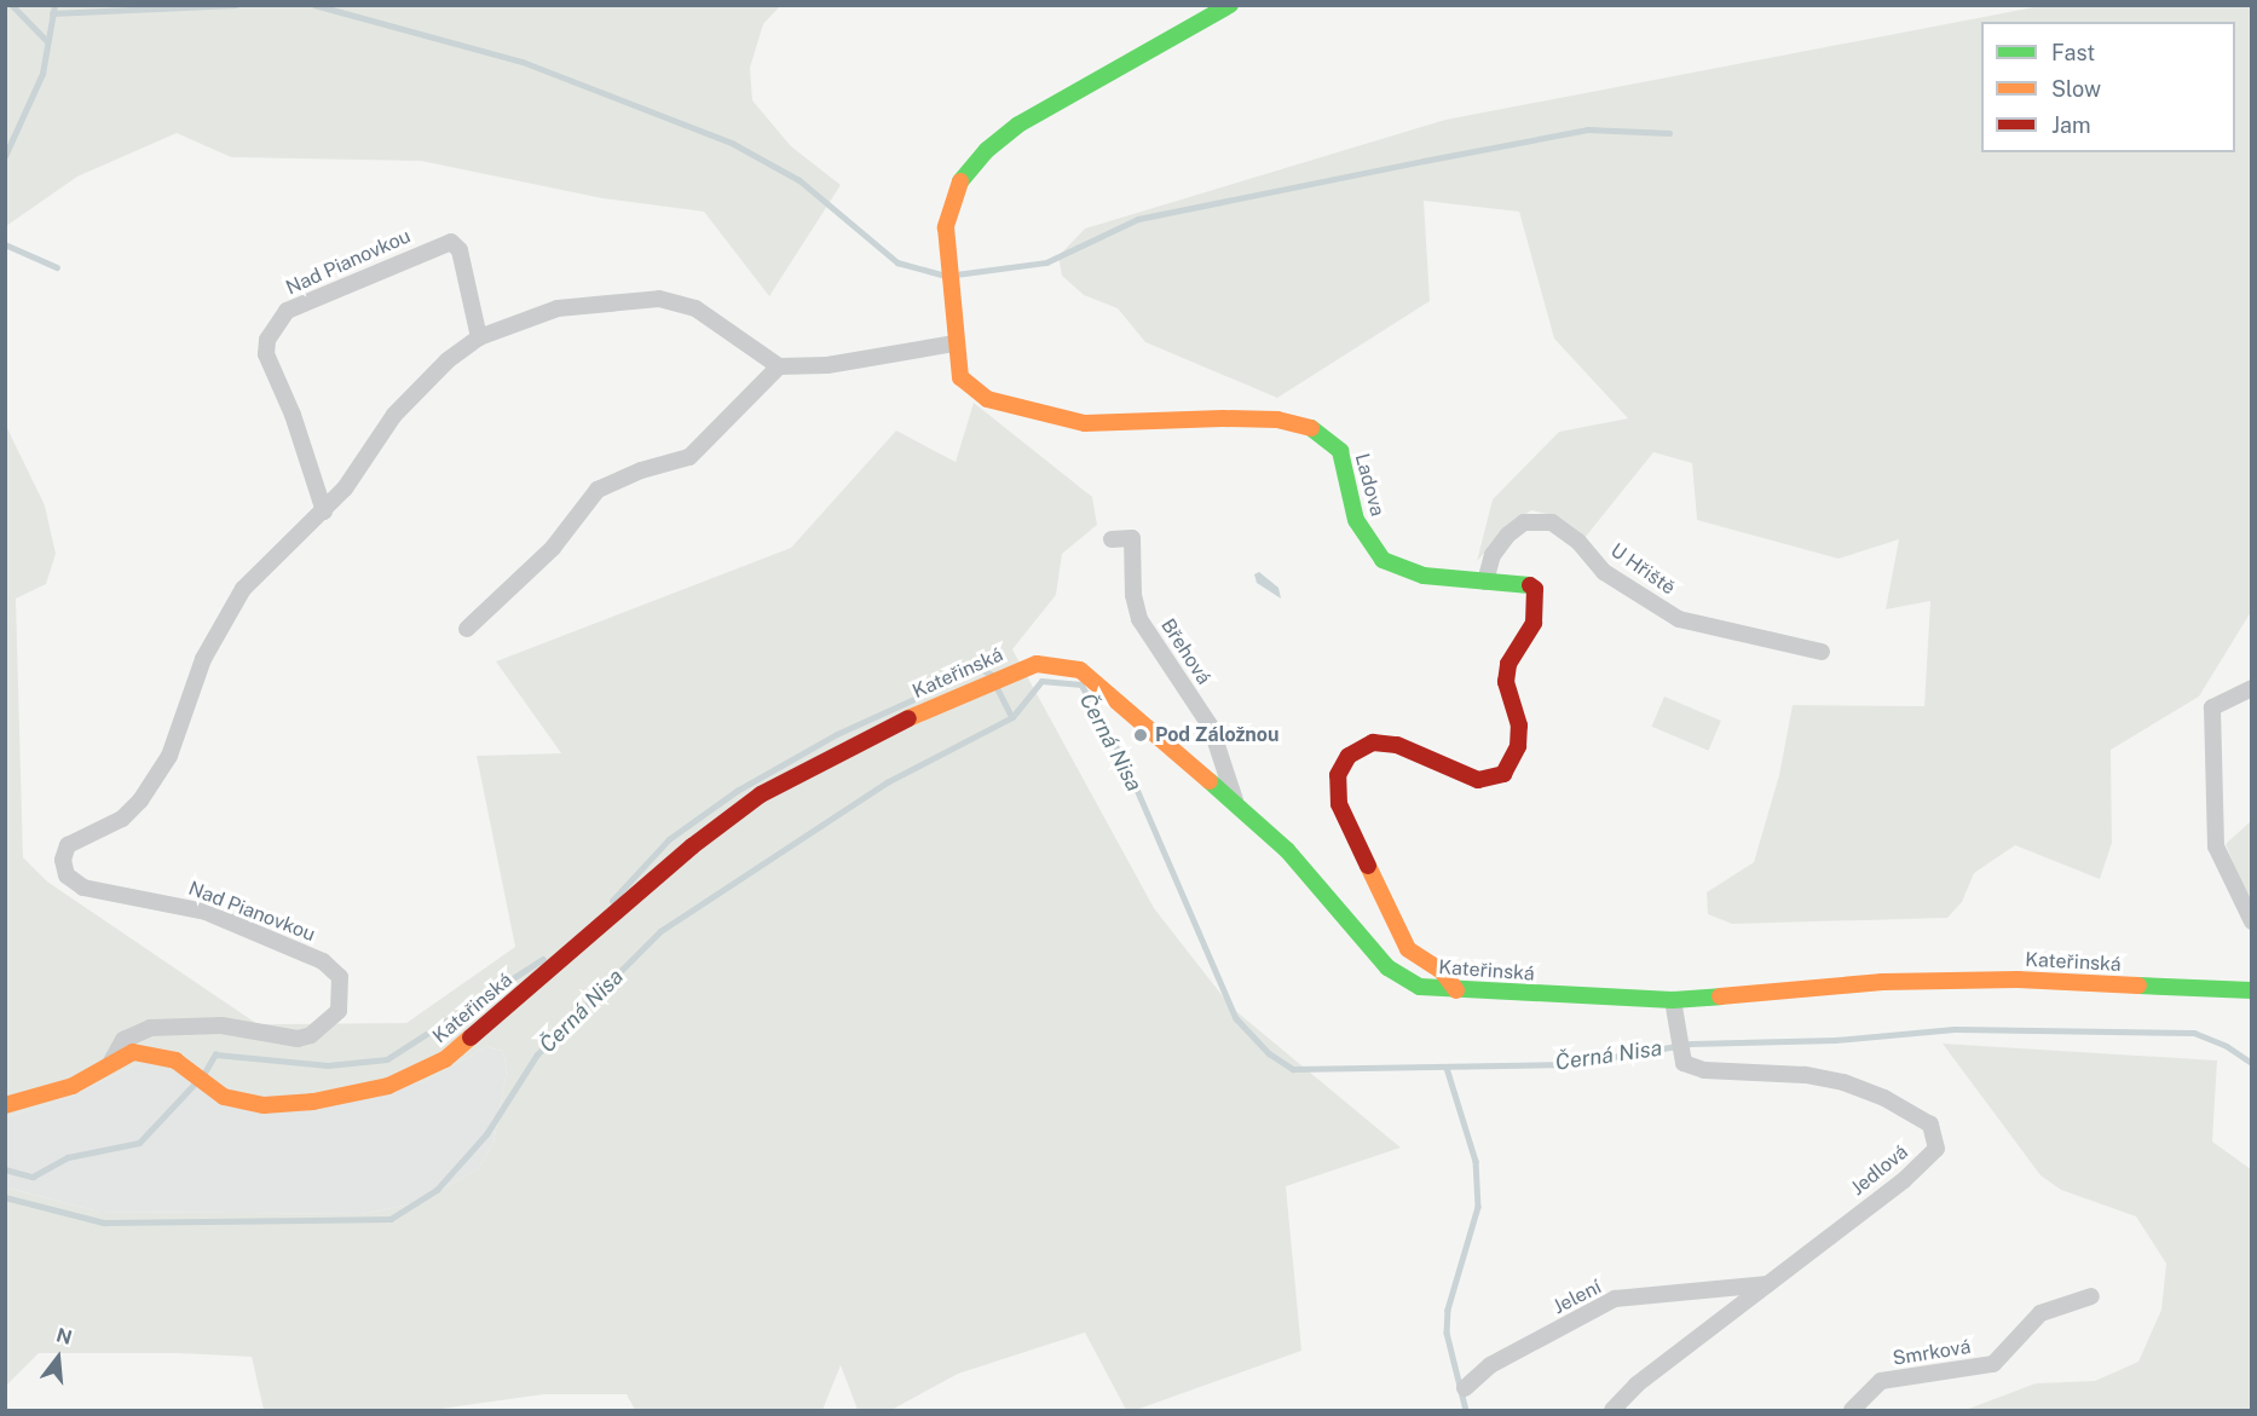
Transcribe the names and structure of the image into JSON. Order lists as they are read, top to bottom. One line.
{"streets":{"street":["Nad Pianovkou","Ladova","U Hřiště","Břehová","Kateřinská","Jedlová","Jelení","Smrková"]},"crossings":[["Nad Pianovkou","Kateřinská"],["Ladova","U Hřiště"],["Ladova","Kateřinská"],["Břehová","Kateřinská"],["Kateřinská","Jedlová"],["Jedlová","Jelení"]],"water":["Černá Nisa"],"places":["Pod Záložnou"],"legend":["Fast","Slow","Jam"],"north":"top"}
